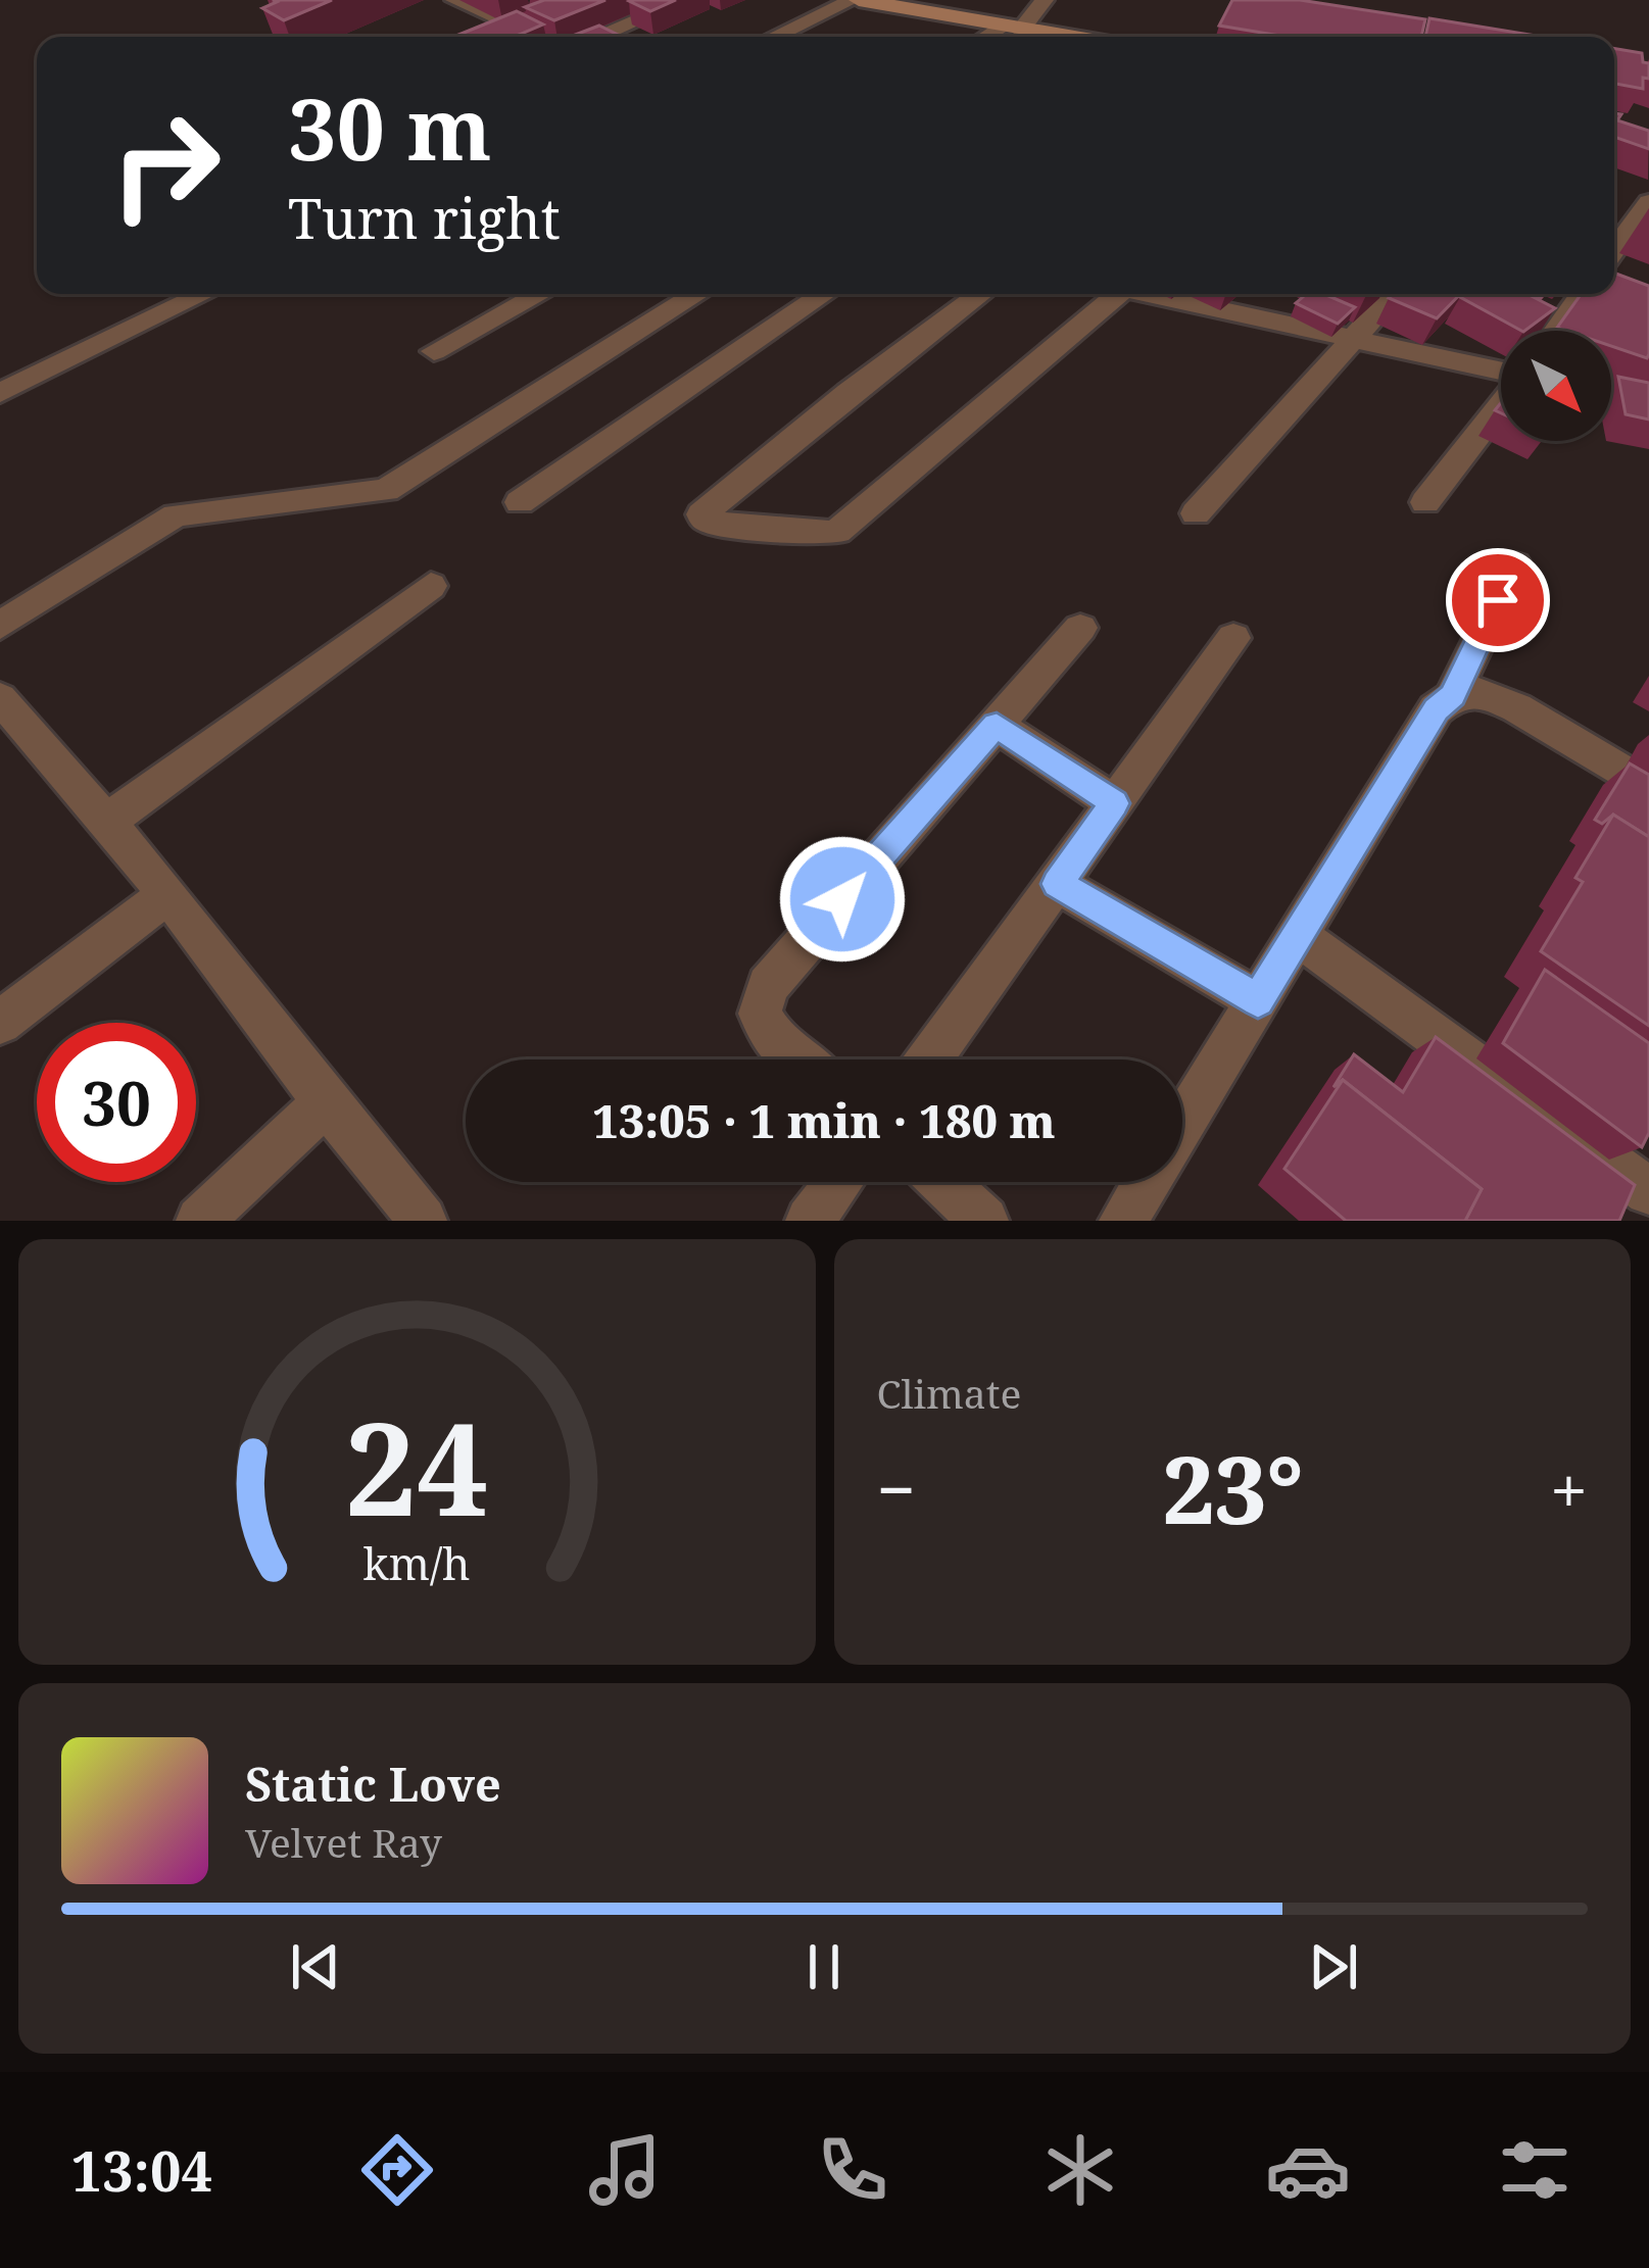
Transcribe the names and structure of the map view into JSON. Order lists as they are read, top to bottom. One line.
{"north":"bottom right","page":{"turn":["30 m","Turn right"],"limit":"30","trip":"13:05 · 1 min · 180 m","tile":"Climate","heat":["−","23°","+"],"song":["Static Love","Velvet Ray"],"tabs":"13:04","gauge":["24","km/h"]}}
